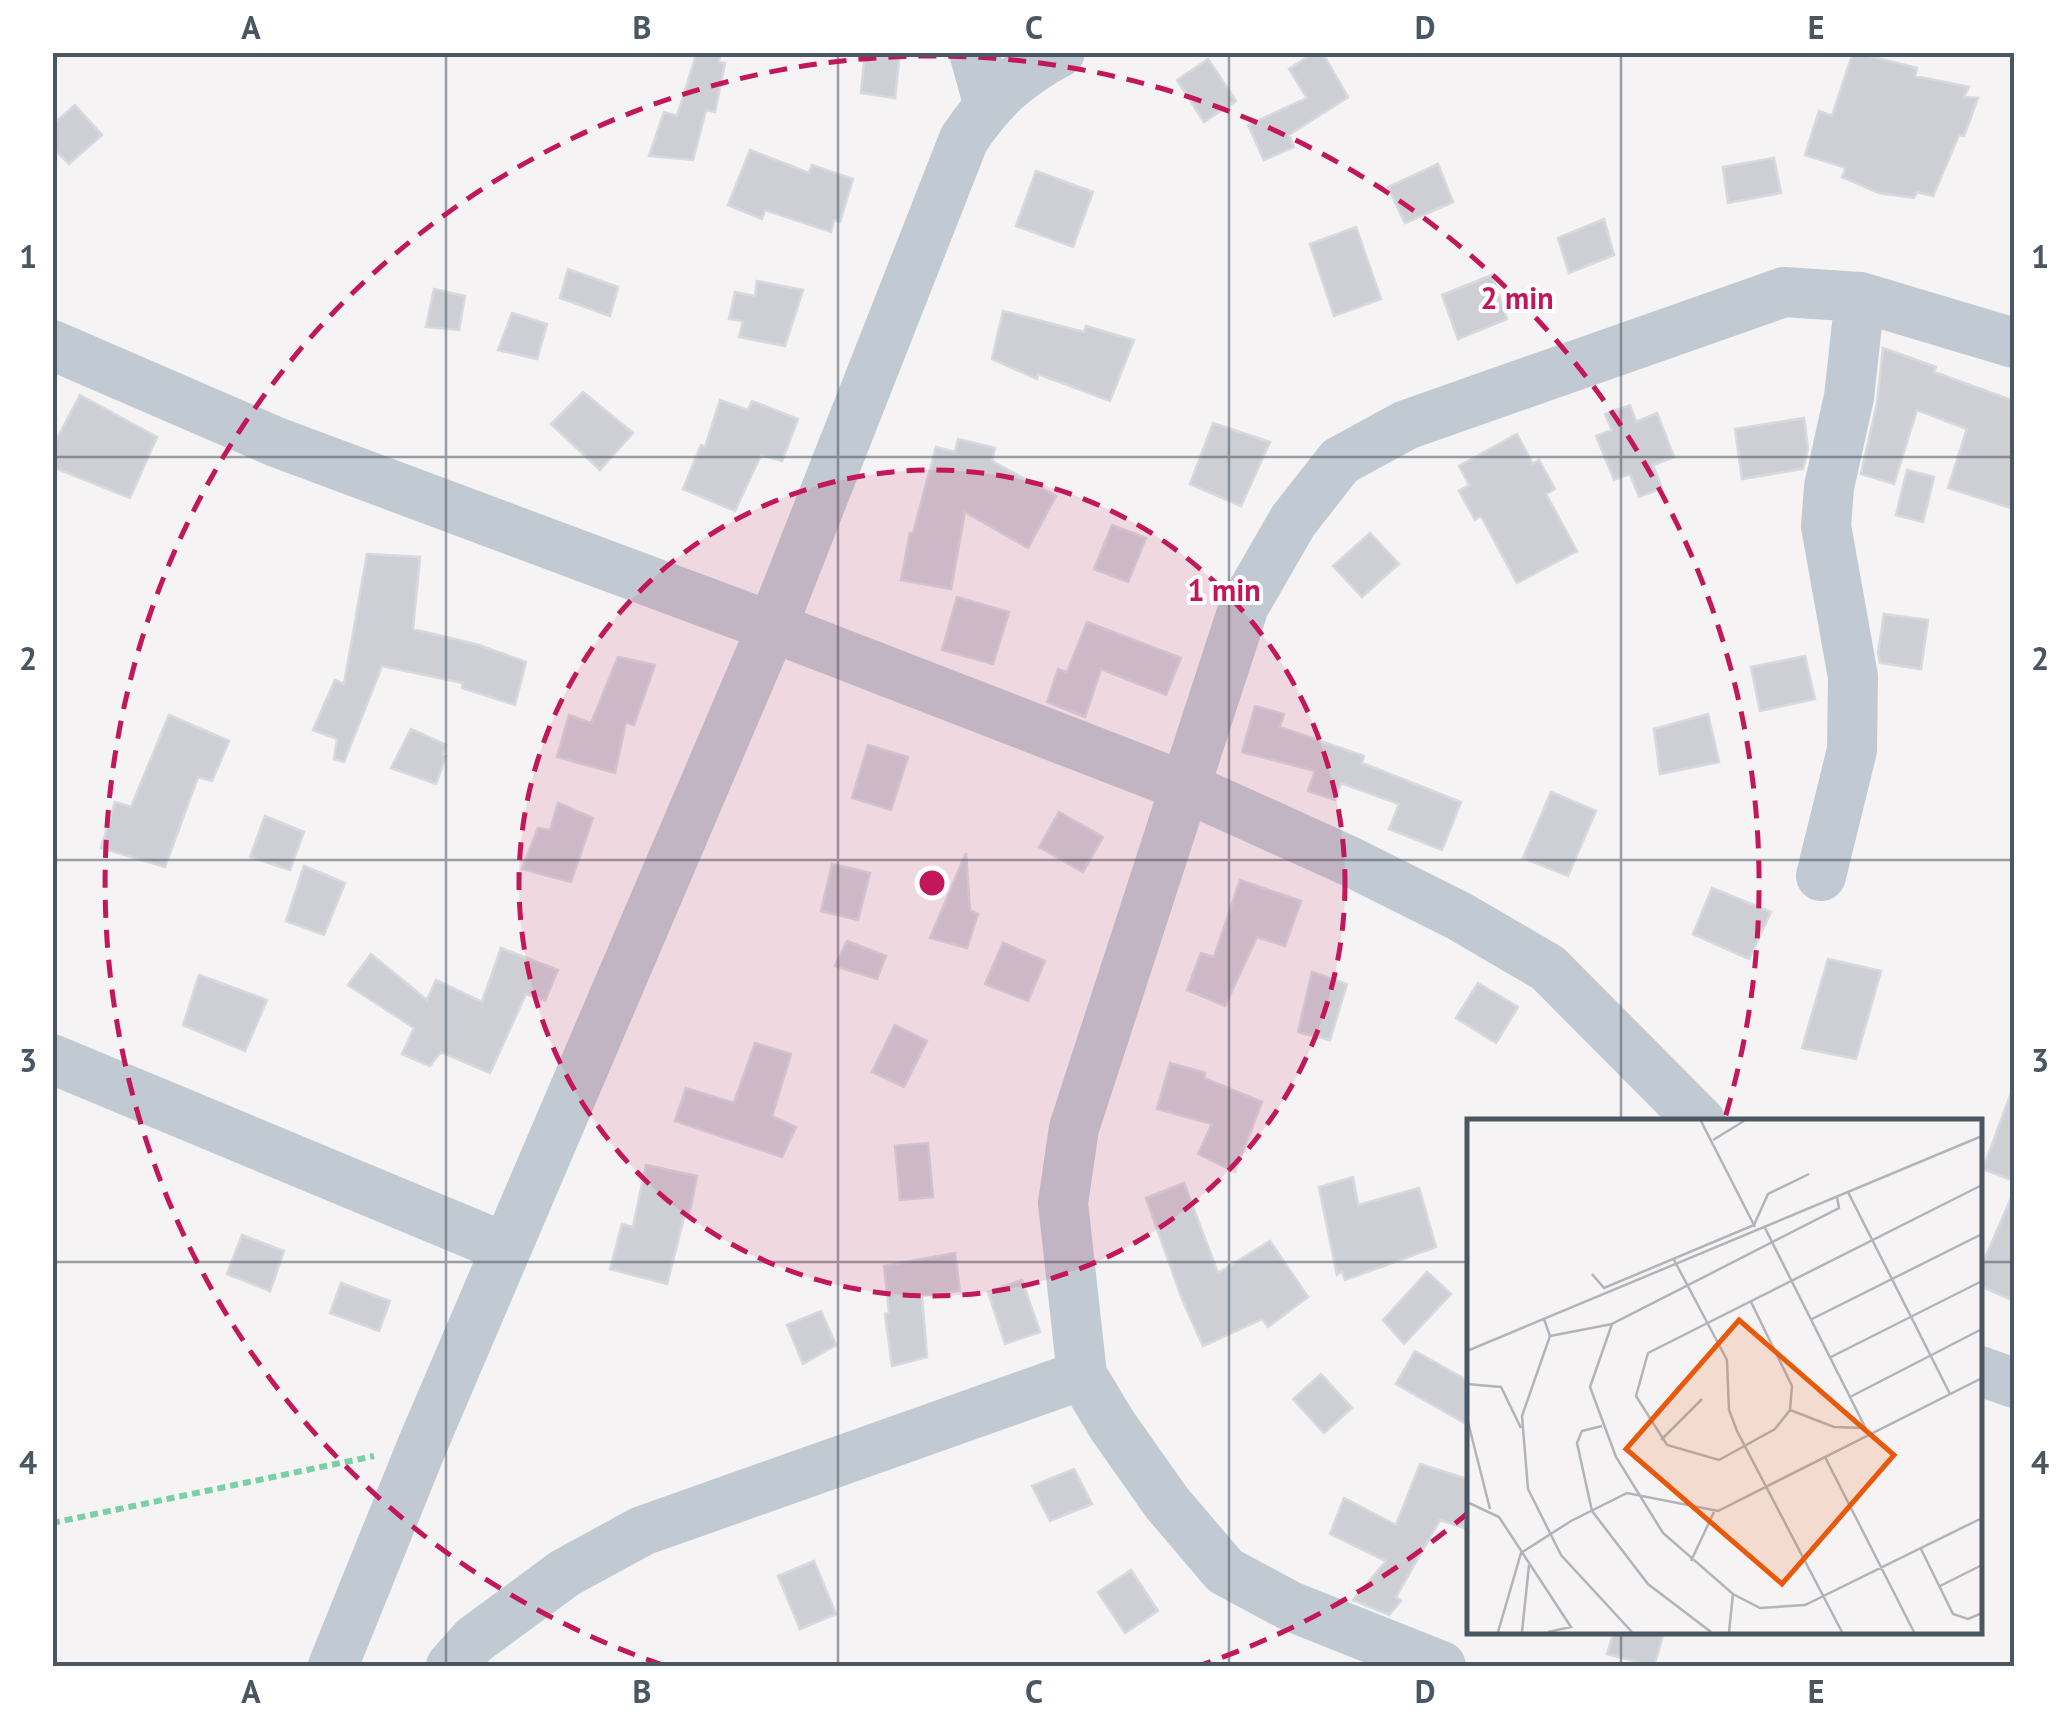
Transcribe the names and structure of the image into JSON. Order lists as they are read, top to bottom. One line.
{"grid":{"columns":["A","B","C","D","E"],"rows":["1","2","3","4"]},"rings":["2 min","1 min"]}
